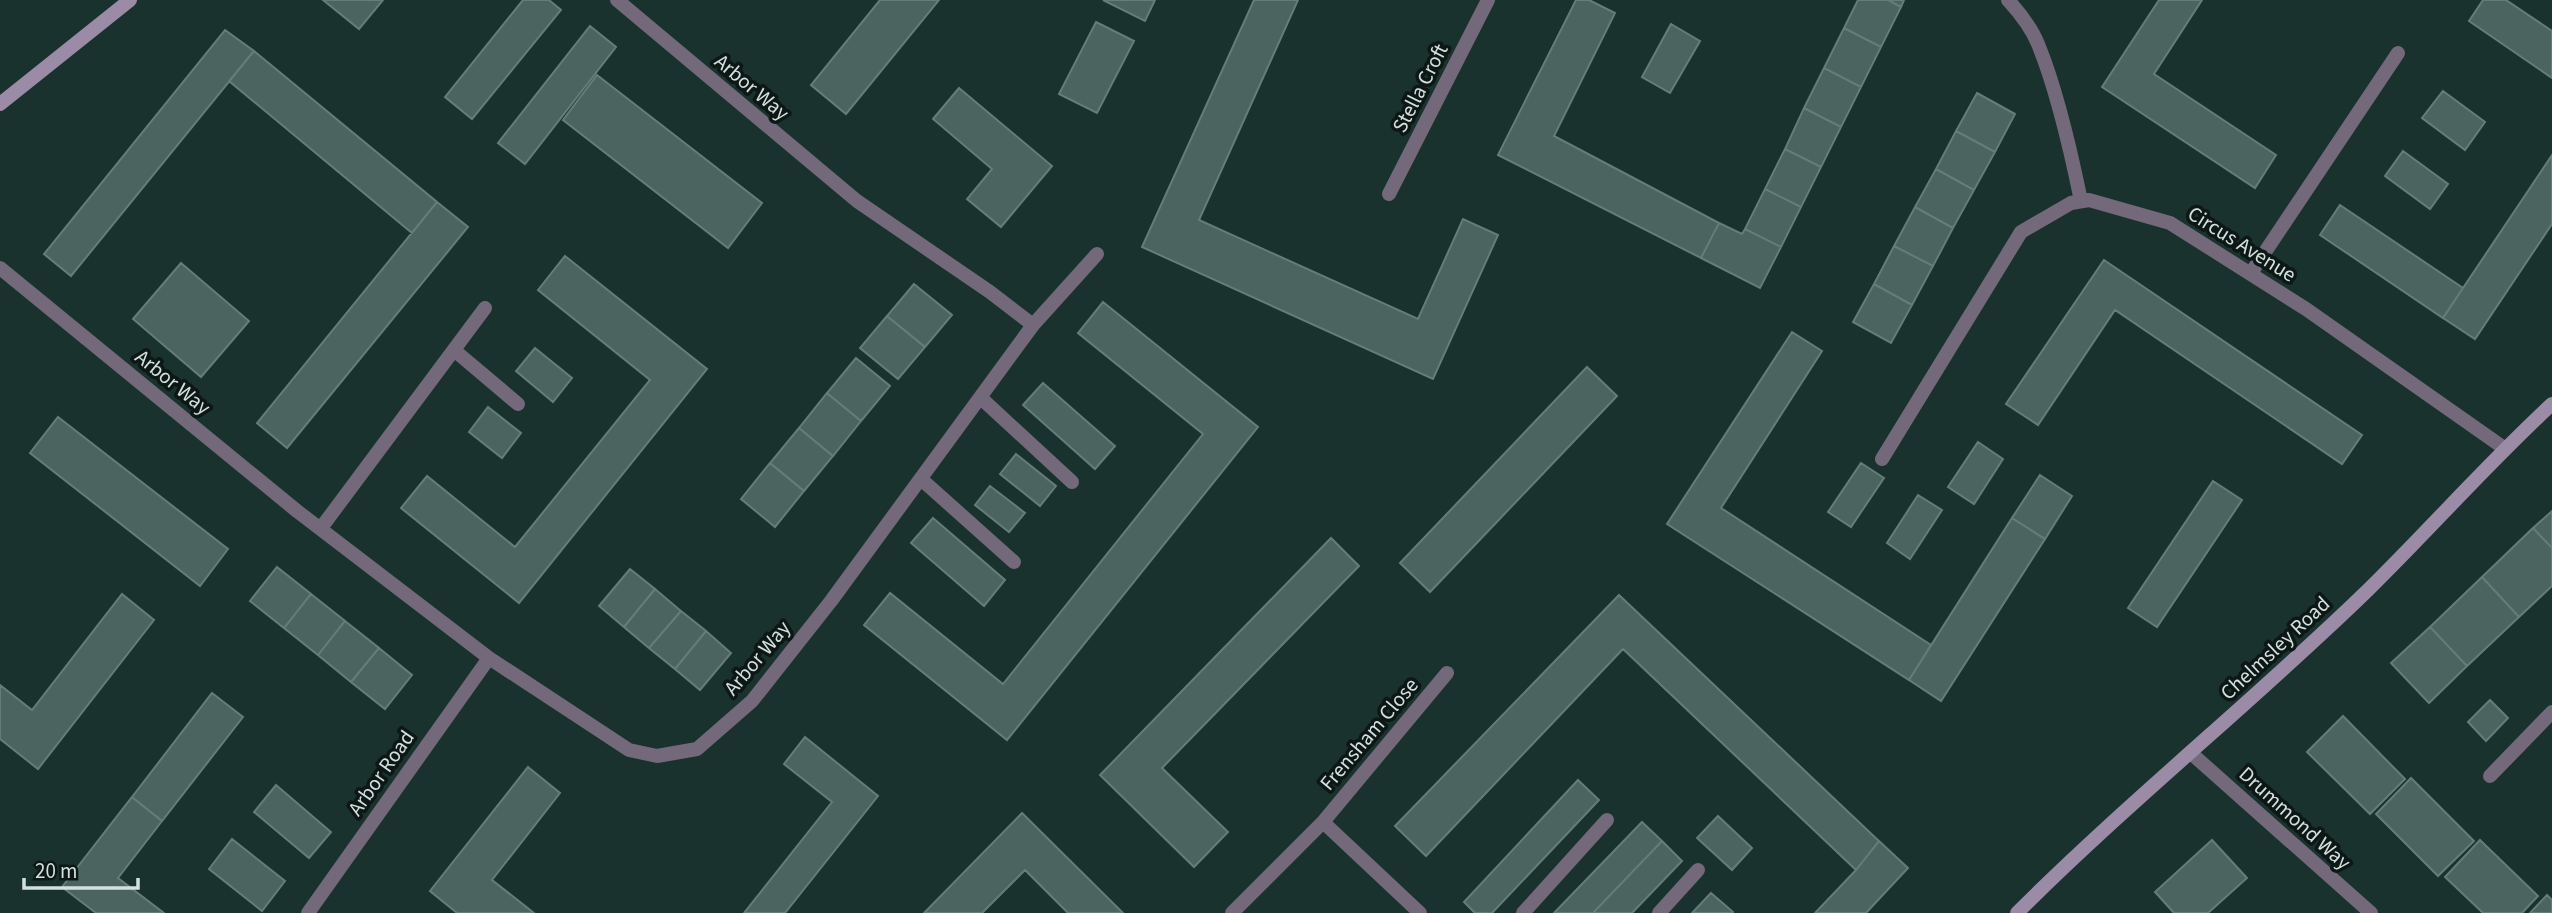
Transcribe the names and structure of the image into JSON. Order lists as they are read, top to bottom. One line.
{"streets":{"street":["Arbor Way","Stella Croft","Circus Avenue","Chelmsley Road","Frensham Close","Arbor Road","Drummond Way"]},"crossings":[["Arbor Way","Arbor Road"],["Circus Avenue","Chelmsley Road"],["Chelmsley Road","Drummond Way"]],"scale_bar":"20 m"}
